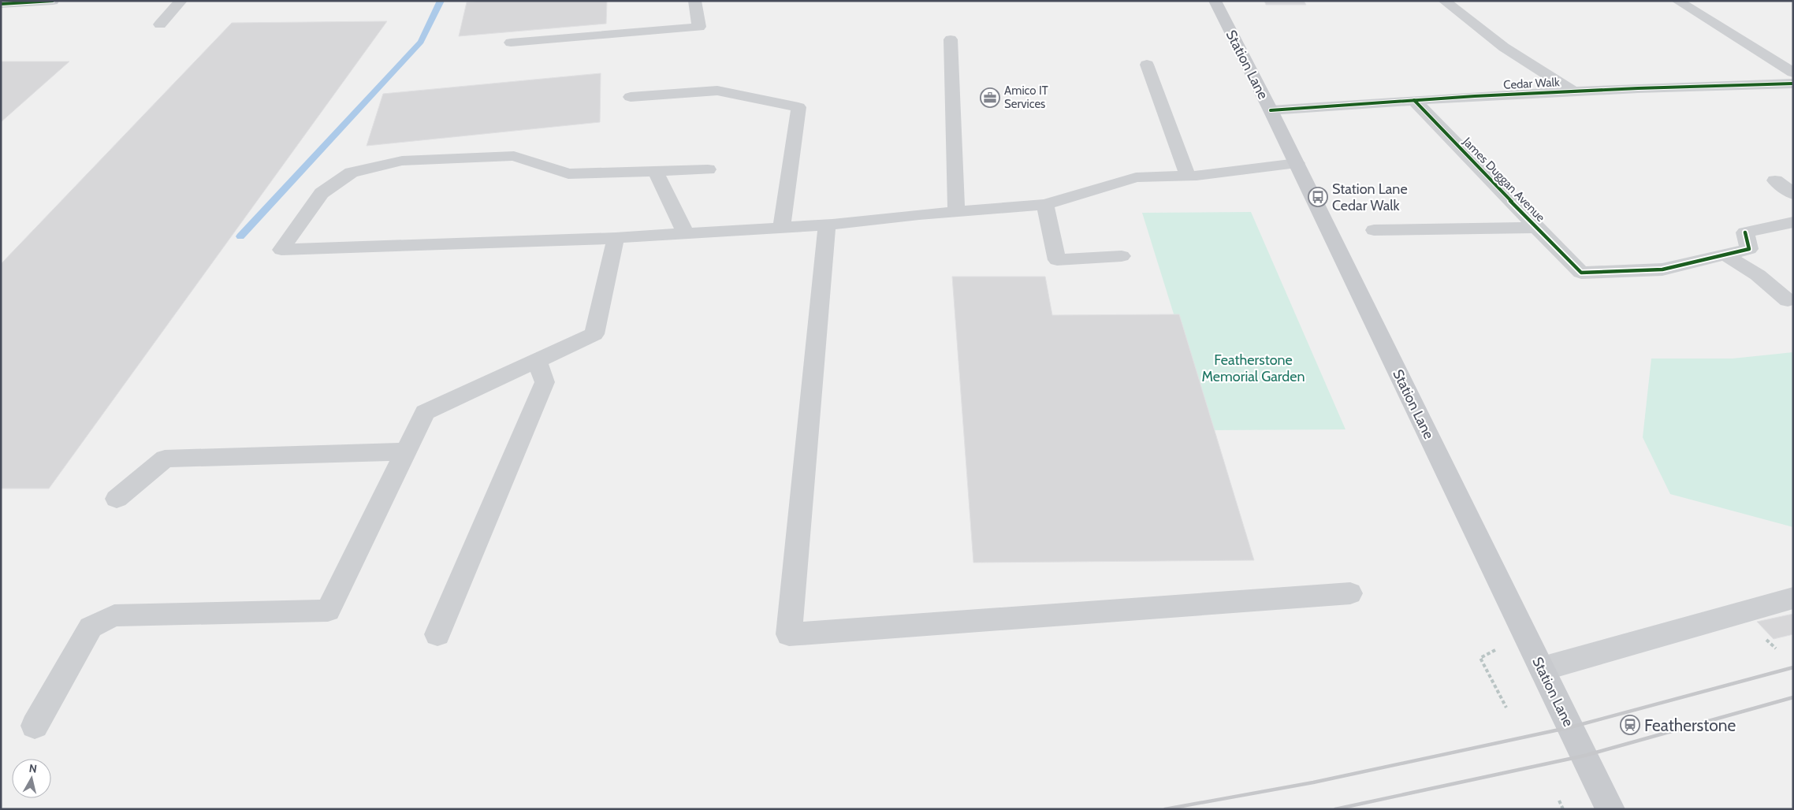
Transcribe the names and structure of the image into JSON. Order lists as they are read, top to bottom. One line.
{"streets":{"main road":["Station Lane"],"street":["Cedar Walk","James Duggan Avenue"]},"crossings":[["Station Lane","Cedar Walk"],["Cedar Walk","James Duggan Avenue"]],"parks":["Featherstone Memorial Garden"],"places":{"office":["Amico IT Services"],"bus stop":["Station Lane Cedar Walk"],"station":["Featherstone"]},"north":"top"}
